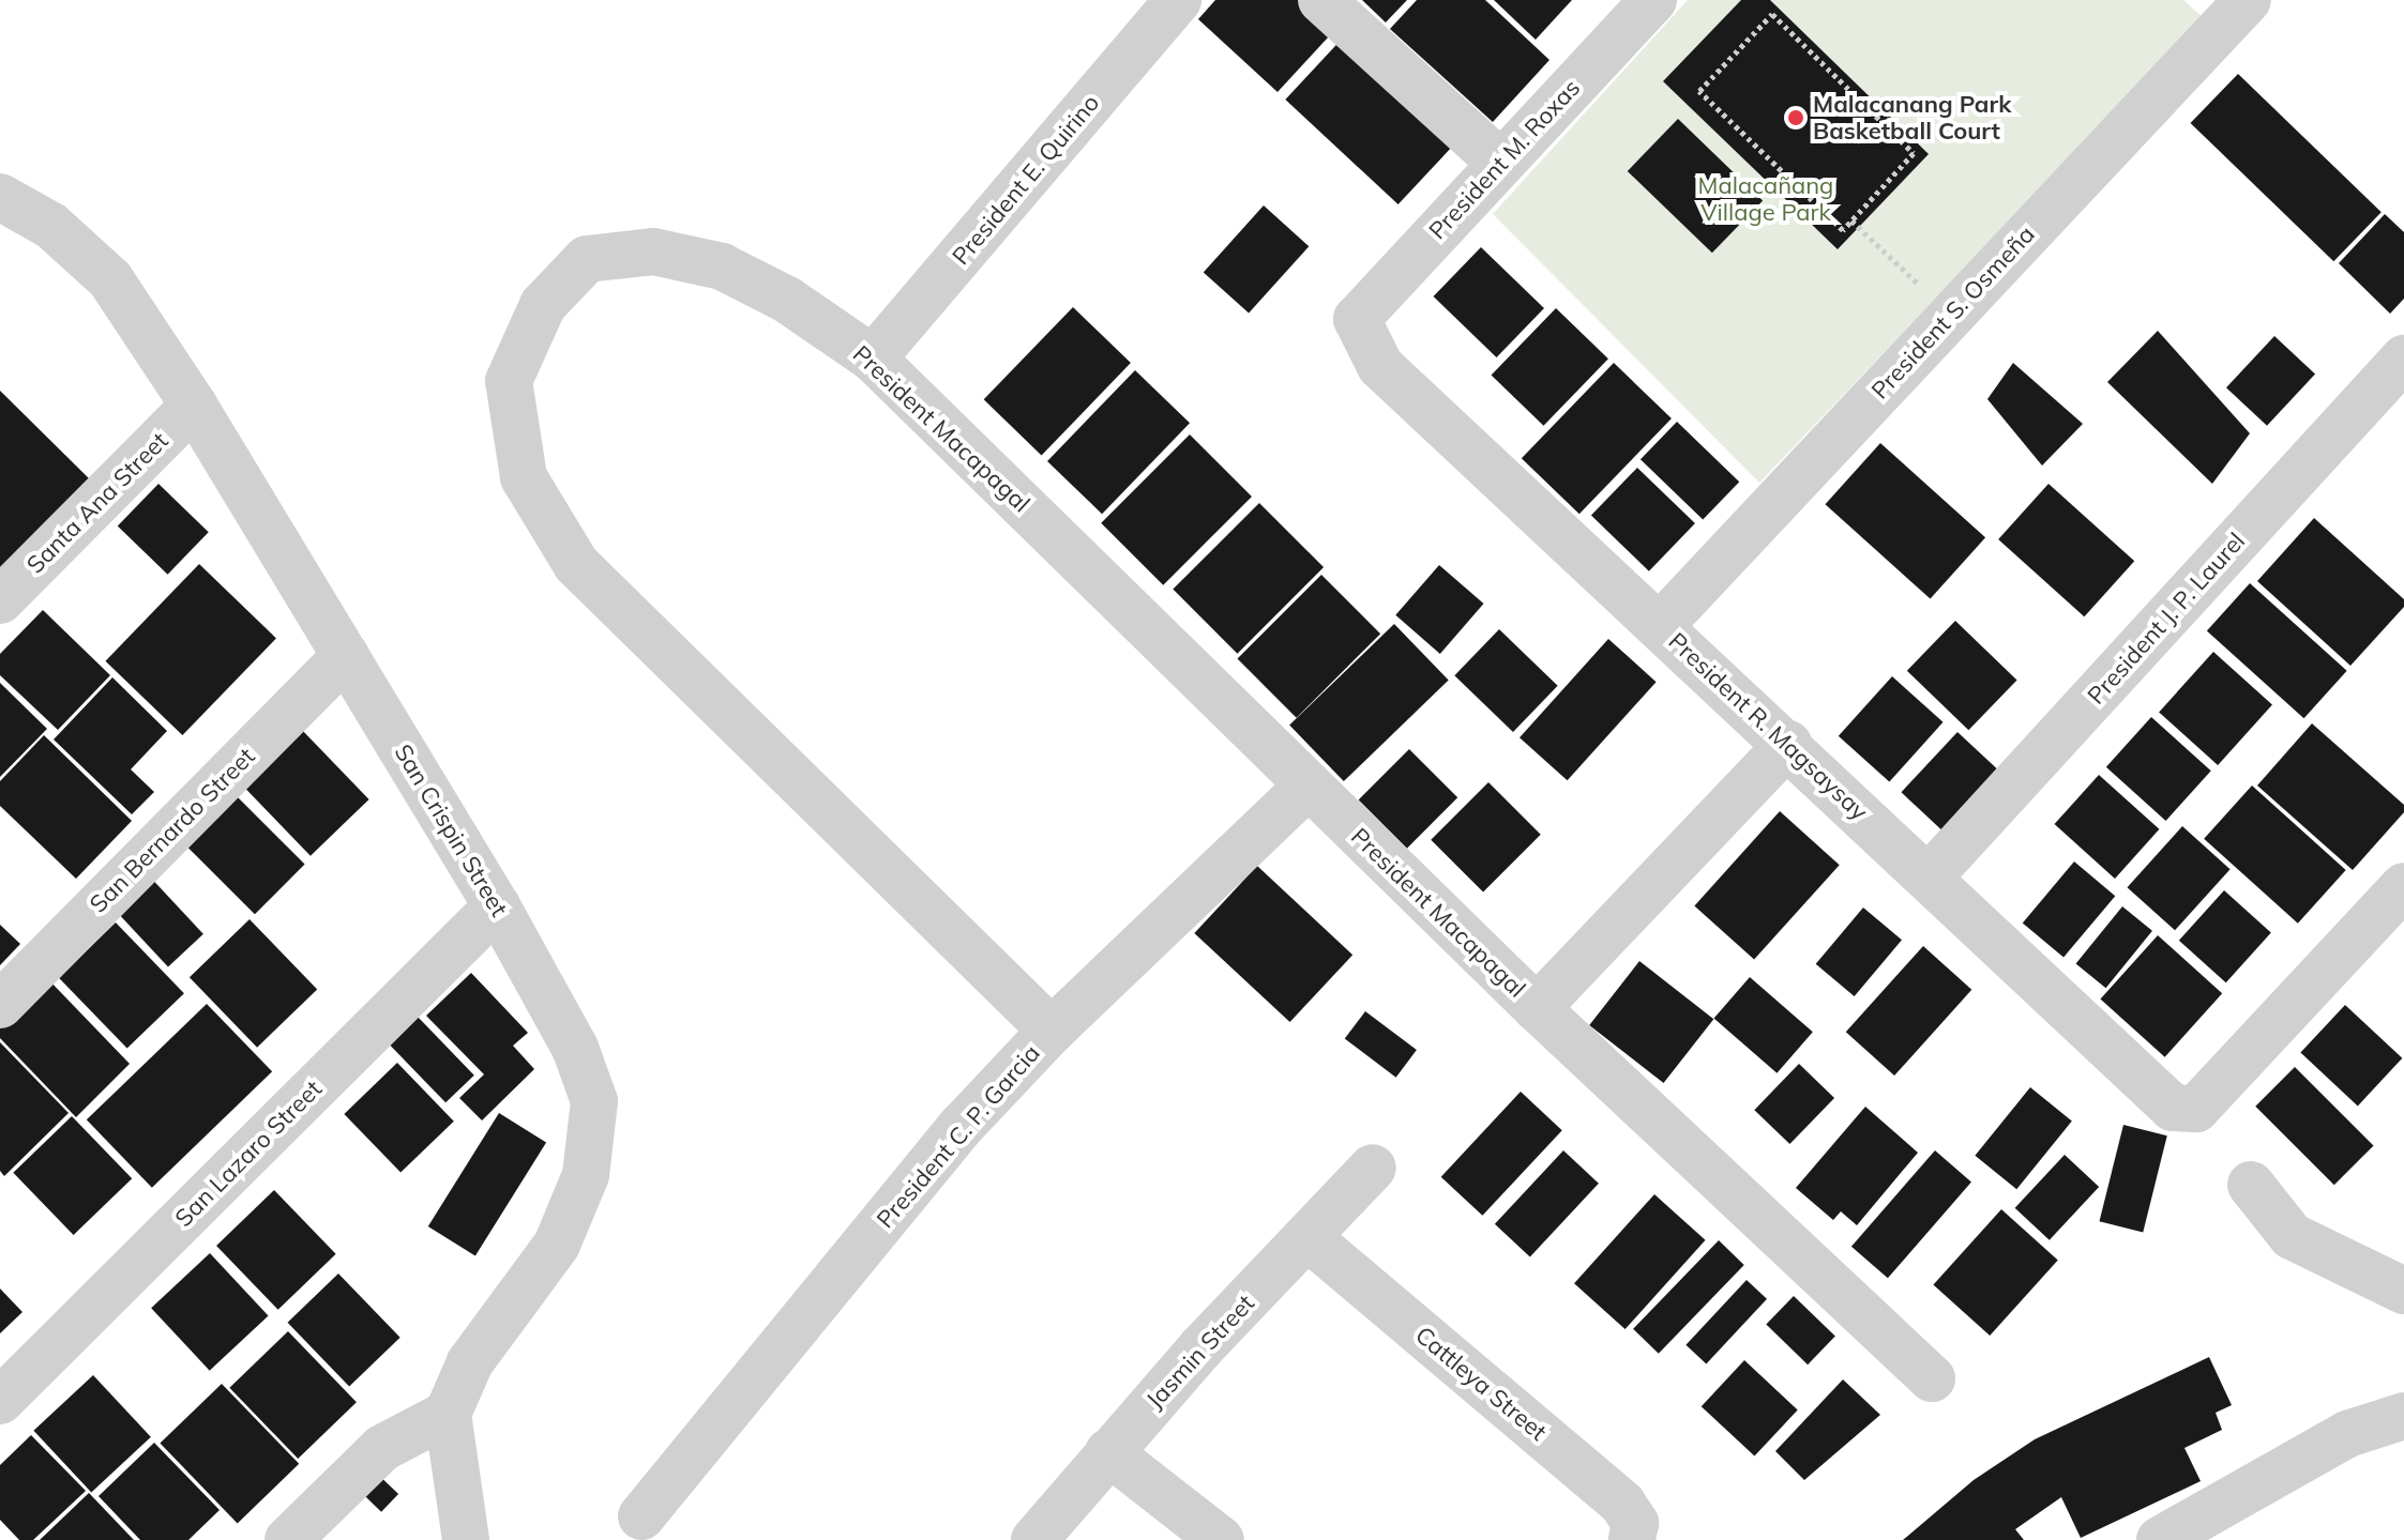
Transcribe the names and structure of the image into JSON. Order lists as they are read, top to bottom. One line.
{"streets":{"street":["President M. Roxas","President E. Quirino","President S. Osmeña","President Macapagal","Santa Ana Street","President J. P. Laurel","President R. Magsaysay","San Bernardo Street","San Crispin Street","President C. P. Garcia","San Lazaro Street","Jasmin Street","Cattleya Street"]},"crossings":[["President M. Roxas","President R. Magsaysay"],["President E. Quirino","President Macapagal"],["President S. Osmeña","President R. Magsaysay"],["President Macapagal","President C. P. Garcia"],["Santa Ana Street","San Crispin Street"],["President J. P. Laurel","President R. Magsaysay"],["San Bernardo Street","San Crispin Street"],["San Crispin Street","San Lazaro Street"],["Jasmin Street","Cattleya Street"]],"parks":["Malacañang Village Park"],"places":["Malacanang Park Basketball Court"]}
